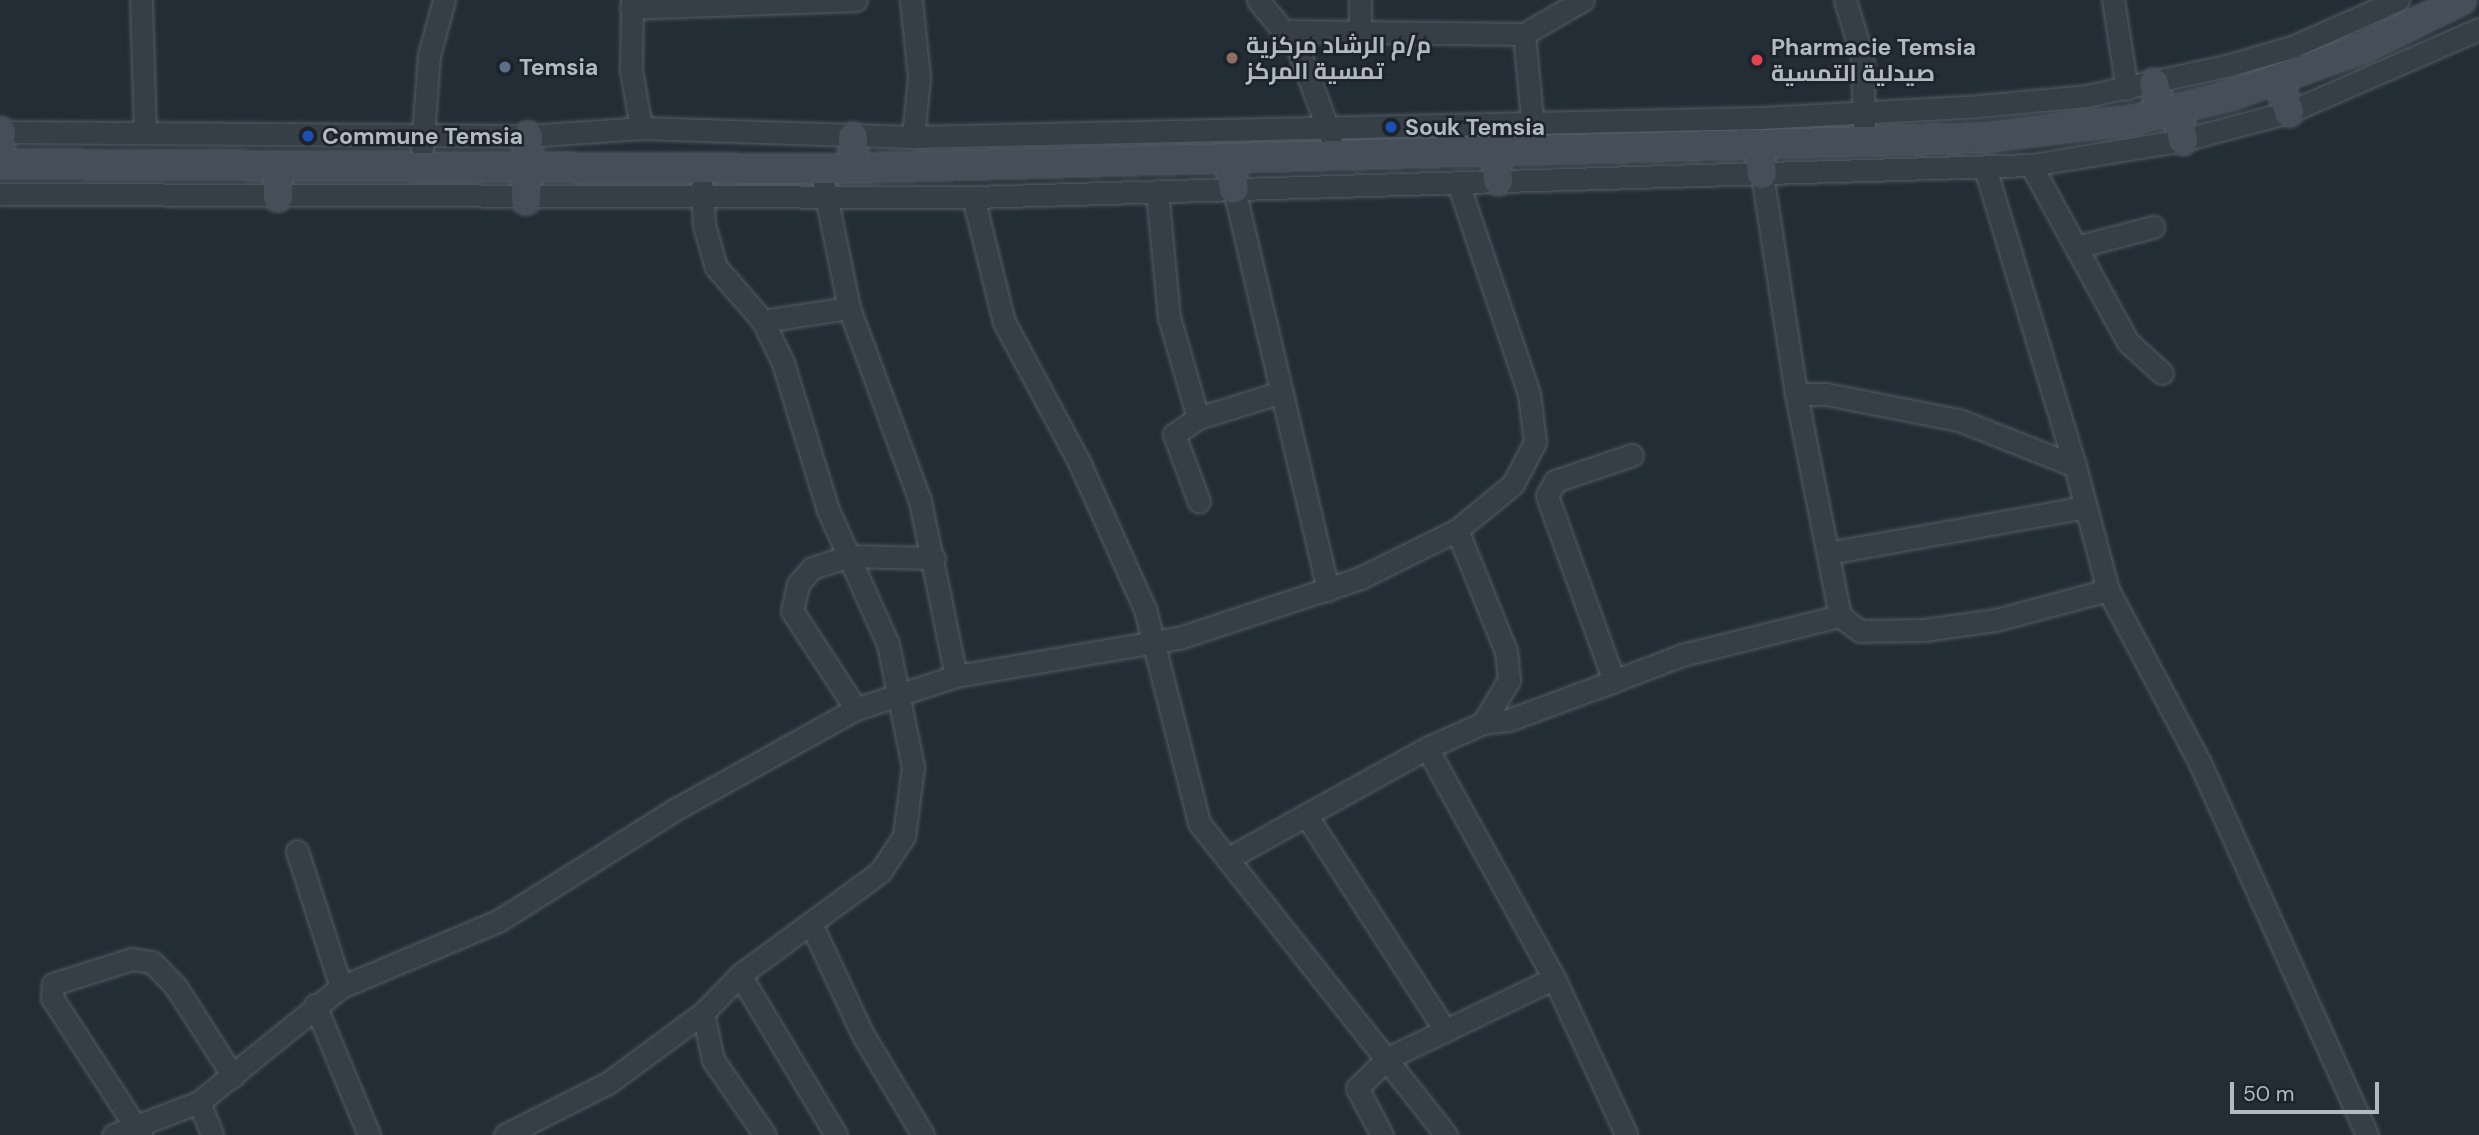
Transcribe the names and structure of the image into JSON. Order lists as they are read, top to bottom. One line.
{"places":["م/م الرشاد مركزية تمسية المركز","Pharmacie Temsia صيدلية التمسية","Temsia","Souk Temsia","Commune Temsia"],"scale_bar":"50 m"}
